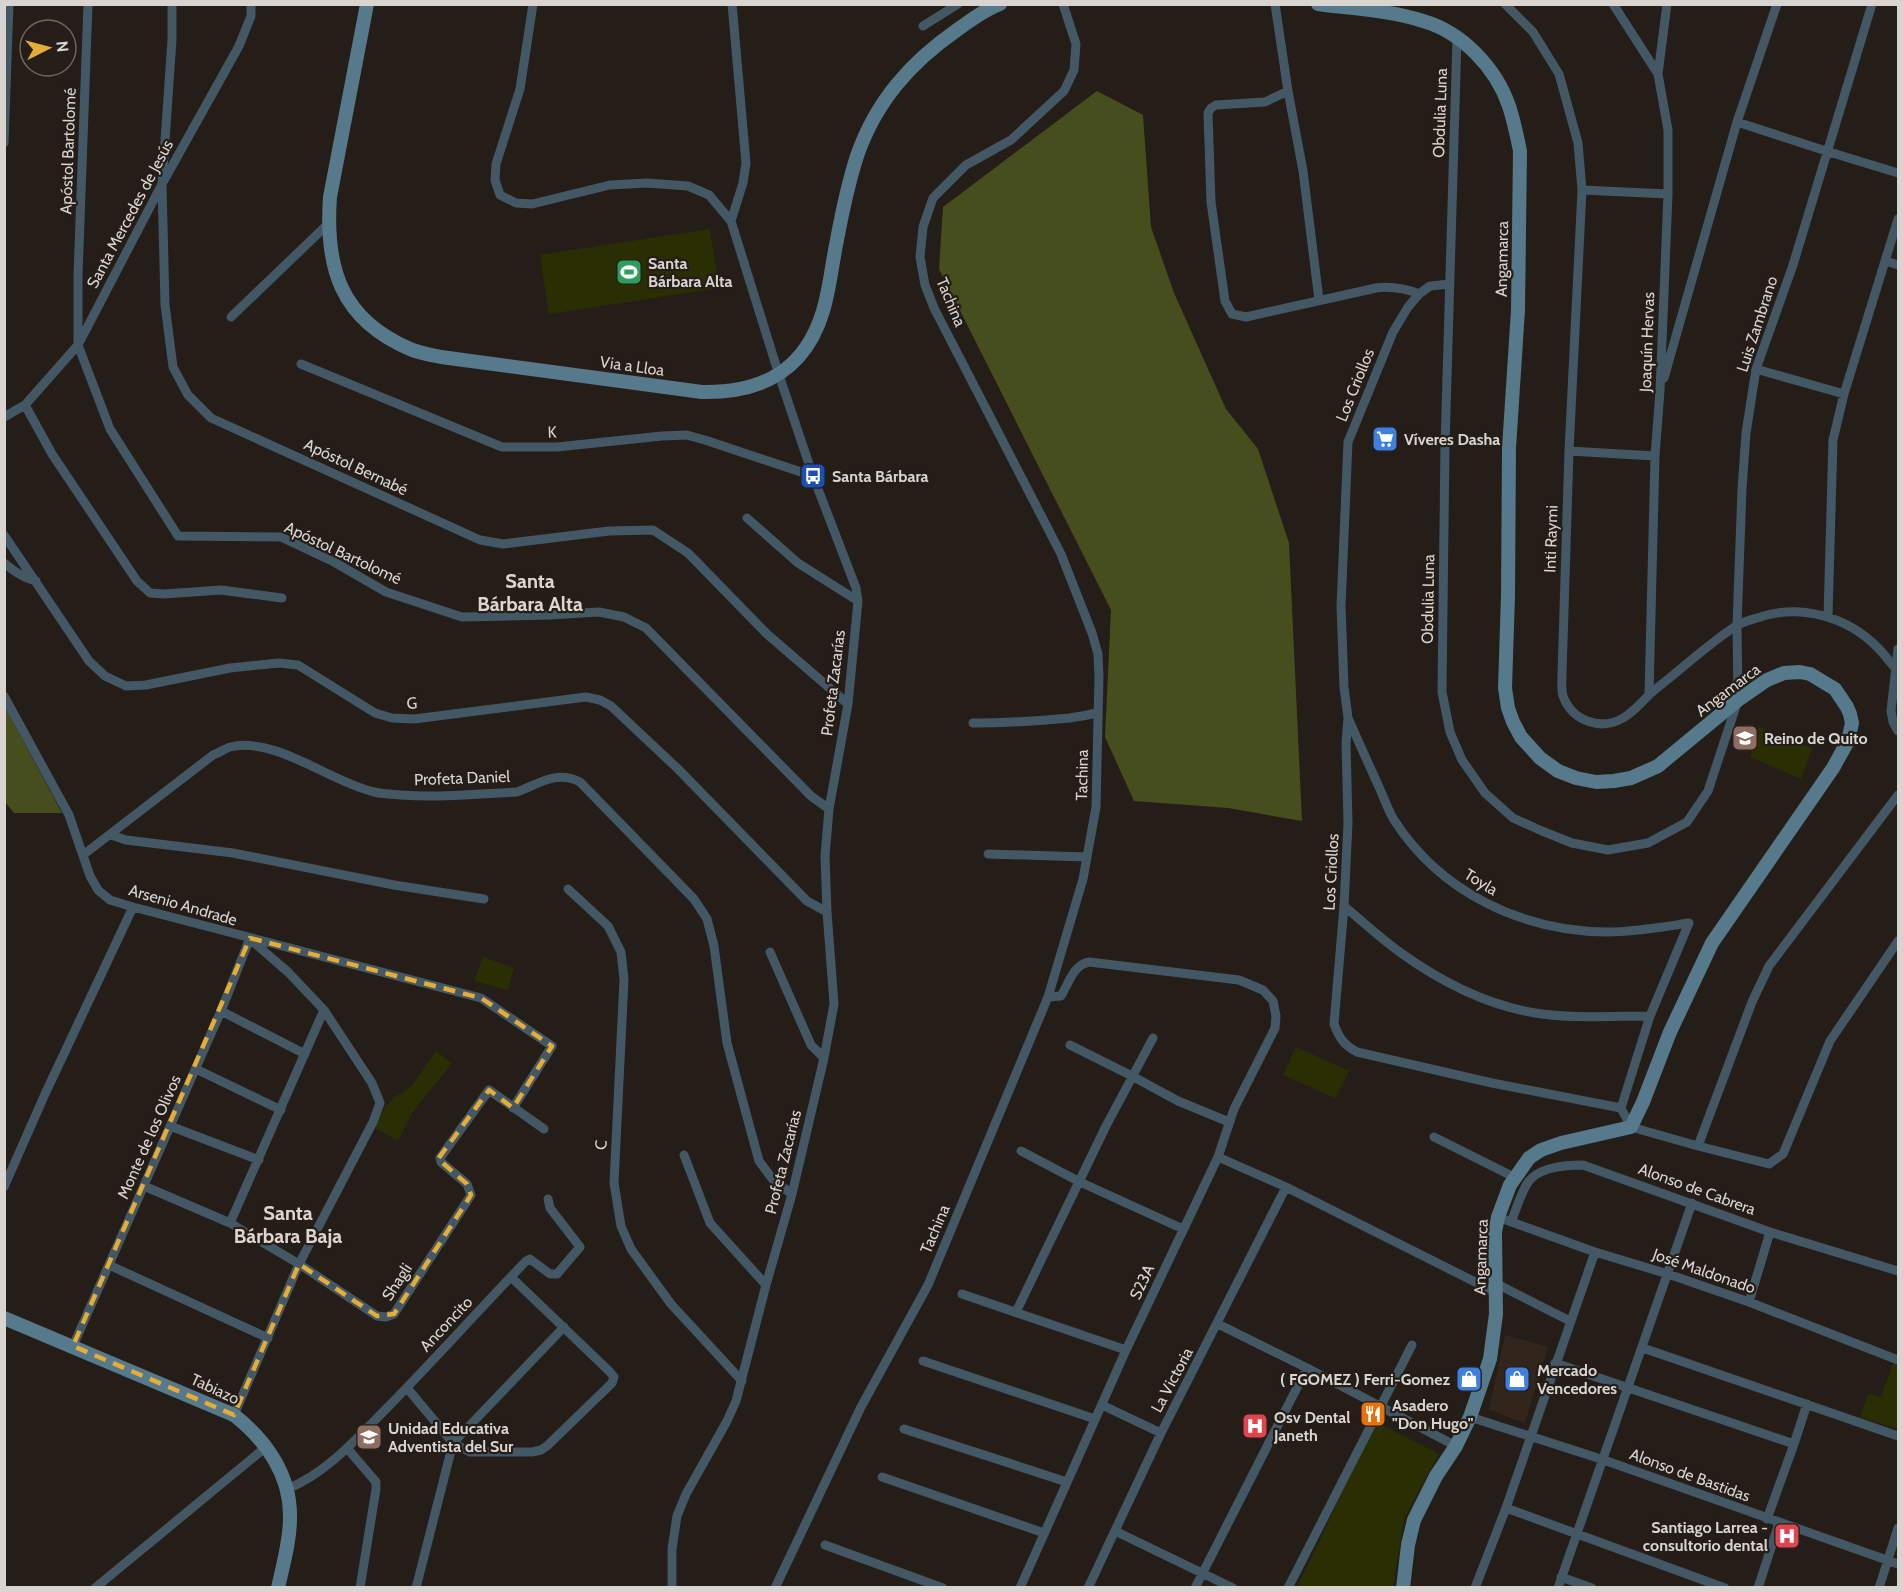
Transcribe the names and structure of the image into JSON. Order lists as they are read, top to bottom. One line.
{"streets":{"street":["Obdulia Luna","Apóstol Bartolomé","Santa Mercedes de Jesús","Angamarca","Tachina","Luis Zambrano","Joaquín Hervas","Via a Lloa","Los Criollos","K","Apóstol Bernabé","Inti Raymi","Profeta Zacarías","G","Profeta Daniel","Toyla","Arsenio Andrade","Monte de los Olivos","C","Alonso de Cabrera","José Maldonado","Shagli","S23A","Anconcito","La Victoria","Tabiazo","Alonso de Bastidas"]},"crossings":[["Obdulia Luna","Angamarca"],["Obdulia Luna","Luis Zambrano"],["Apóstol Bartolomé","Santa Mercedes de Jesús"],["Apóstol Bartolomé","Profeta Zacarías"],["Santa Mercedes de Jesús","Apóstol Bernabé"],["Angamarca","Luis Zambrano"],["Angamarca","José Maldonado"],["Angamarca","Alonso de Bastidas"],["Tachina","S23A"],["Luis Zambrano","Inti Raymi"],["Joaquín Hervas","Inti Raymi"],["Via a Lloa","Profeta Zacarías"],["Los Criollos","Toyla"],["K","Profeta Zacarías"],["Apóstol Bernabé","Profeta Zacarías"],["Profeta Zacarías","G"],["Profeta Zacarías","Profeta Daniel"],["Profeta Zacarías","C"],["Profeta Daniel","Arsenio Andrade"],["Arsenio Andrade","Monte de los Olivos"],["Arsenio Andrade","Shagli"],["Arsenio Andrade","Tabiazo"],["Monte de los Olivos","Shagli"],["Monte de los Olivos","Tabiazo"],["Alonso de Cabrera","José Maldonado"],["Anconcito","Tabiazo"]],"districts":["Santa Bárbara Alta","Santa Bárbara Baja"],"places":{"sports":["Santa Bárbara Alta"],"supermarket":["Víveres Dasha"],"bus stop":["Santa Bárbara"],"school or university":["Reino de Quito","Unidad Educativa Adventista del Sur"],"shop":["( FGOMEZ ) Ferri-Gomez","Mercado Vencedores"],"restaurant":["Asadero \"Don Hugo\""],"hospital":["Osv Dental Janeth","Santiago Larrea - consultorio dental"]},"north":"right"}
